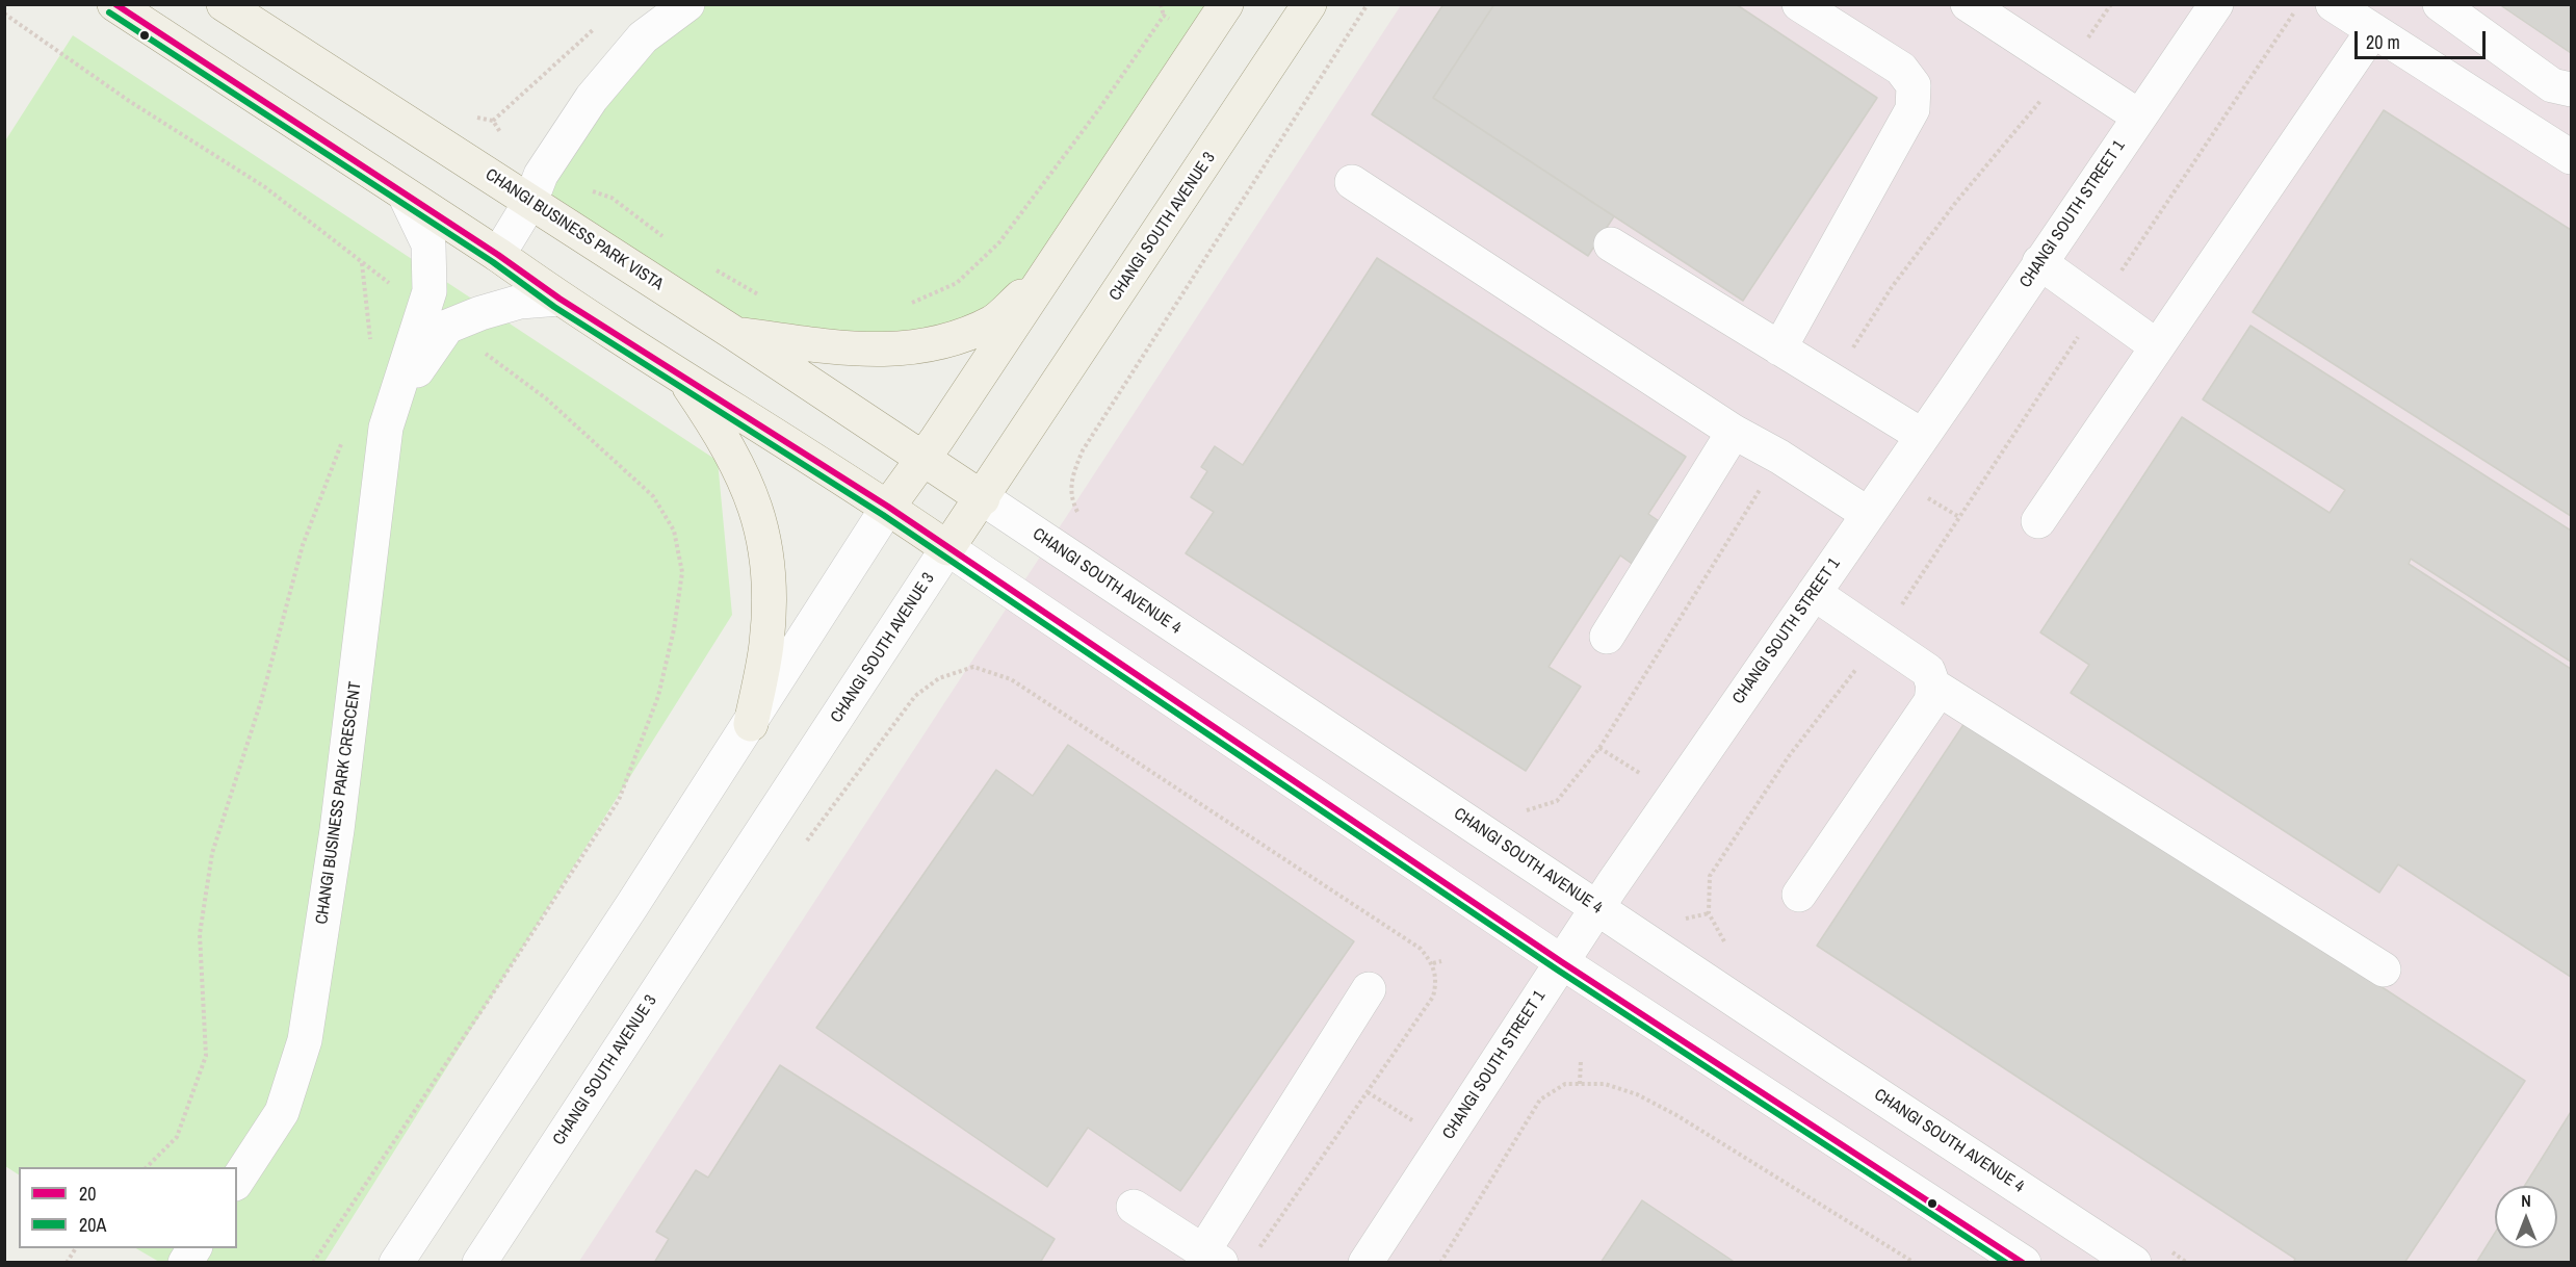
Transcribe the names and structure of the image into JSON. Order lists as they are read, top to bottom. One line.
{"streets":{"main road":["CHANGI SOUTH AVENUE 3","CHANGI BUSINESS PARK VISTA","CHANGI SOUTH AVENUE 4"],"street":["CHANGI SOUTH STREET 1","CHANGI BUSINESS PARK CRESCENT"]},"crossings":[["CHANGI SOUTH STREET 1","CHANGI SOUTH AVENUE 4"],["CHANGI SOUTH AVENUE 3","CHANGI SOUTH AVENUE 4"],["CHANGI BUSINESS PARK VISTA","CHANGI SOUTH AVENUE 4"]],"lines":["transit line 20","transit line 20A"],"legend":["20","20A"],"scale_bar":"20 m","north":"top"}
